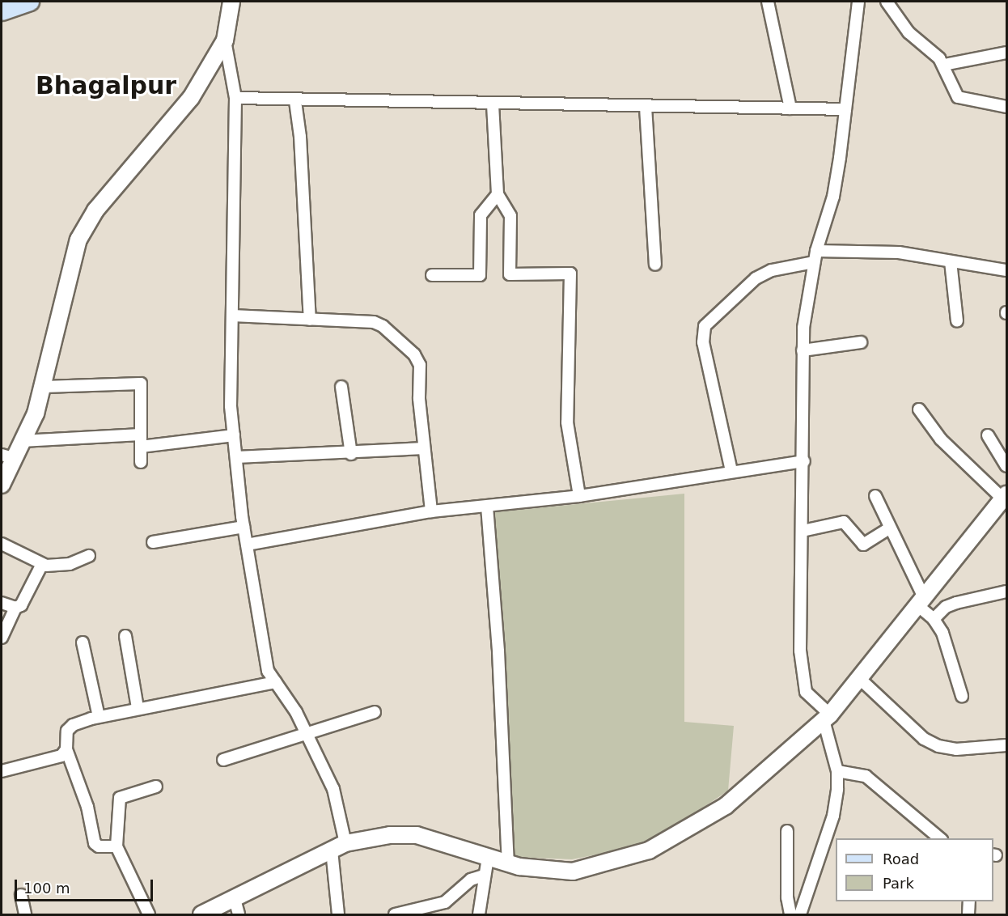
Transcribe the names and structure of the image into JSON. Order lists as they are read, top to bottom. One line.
{"districts":["Bhagalpur"],"legend":["Road","Park"],"scale_bar":"100 m"}
